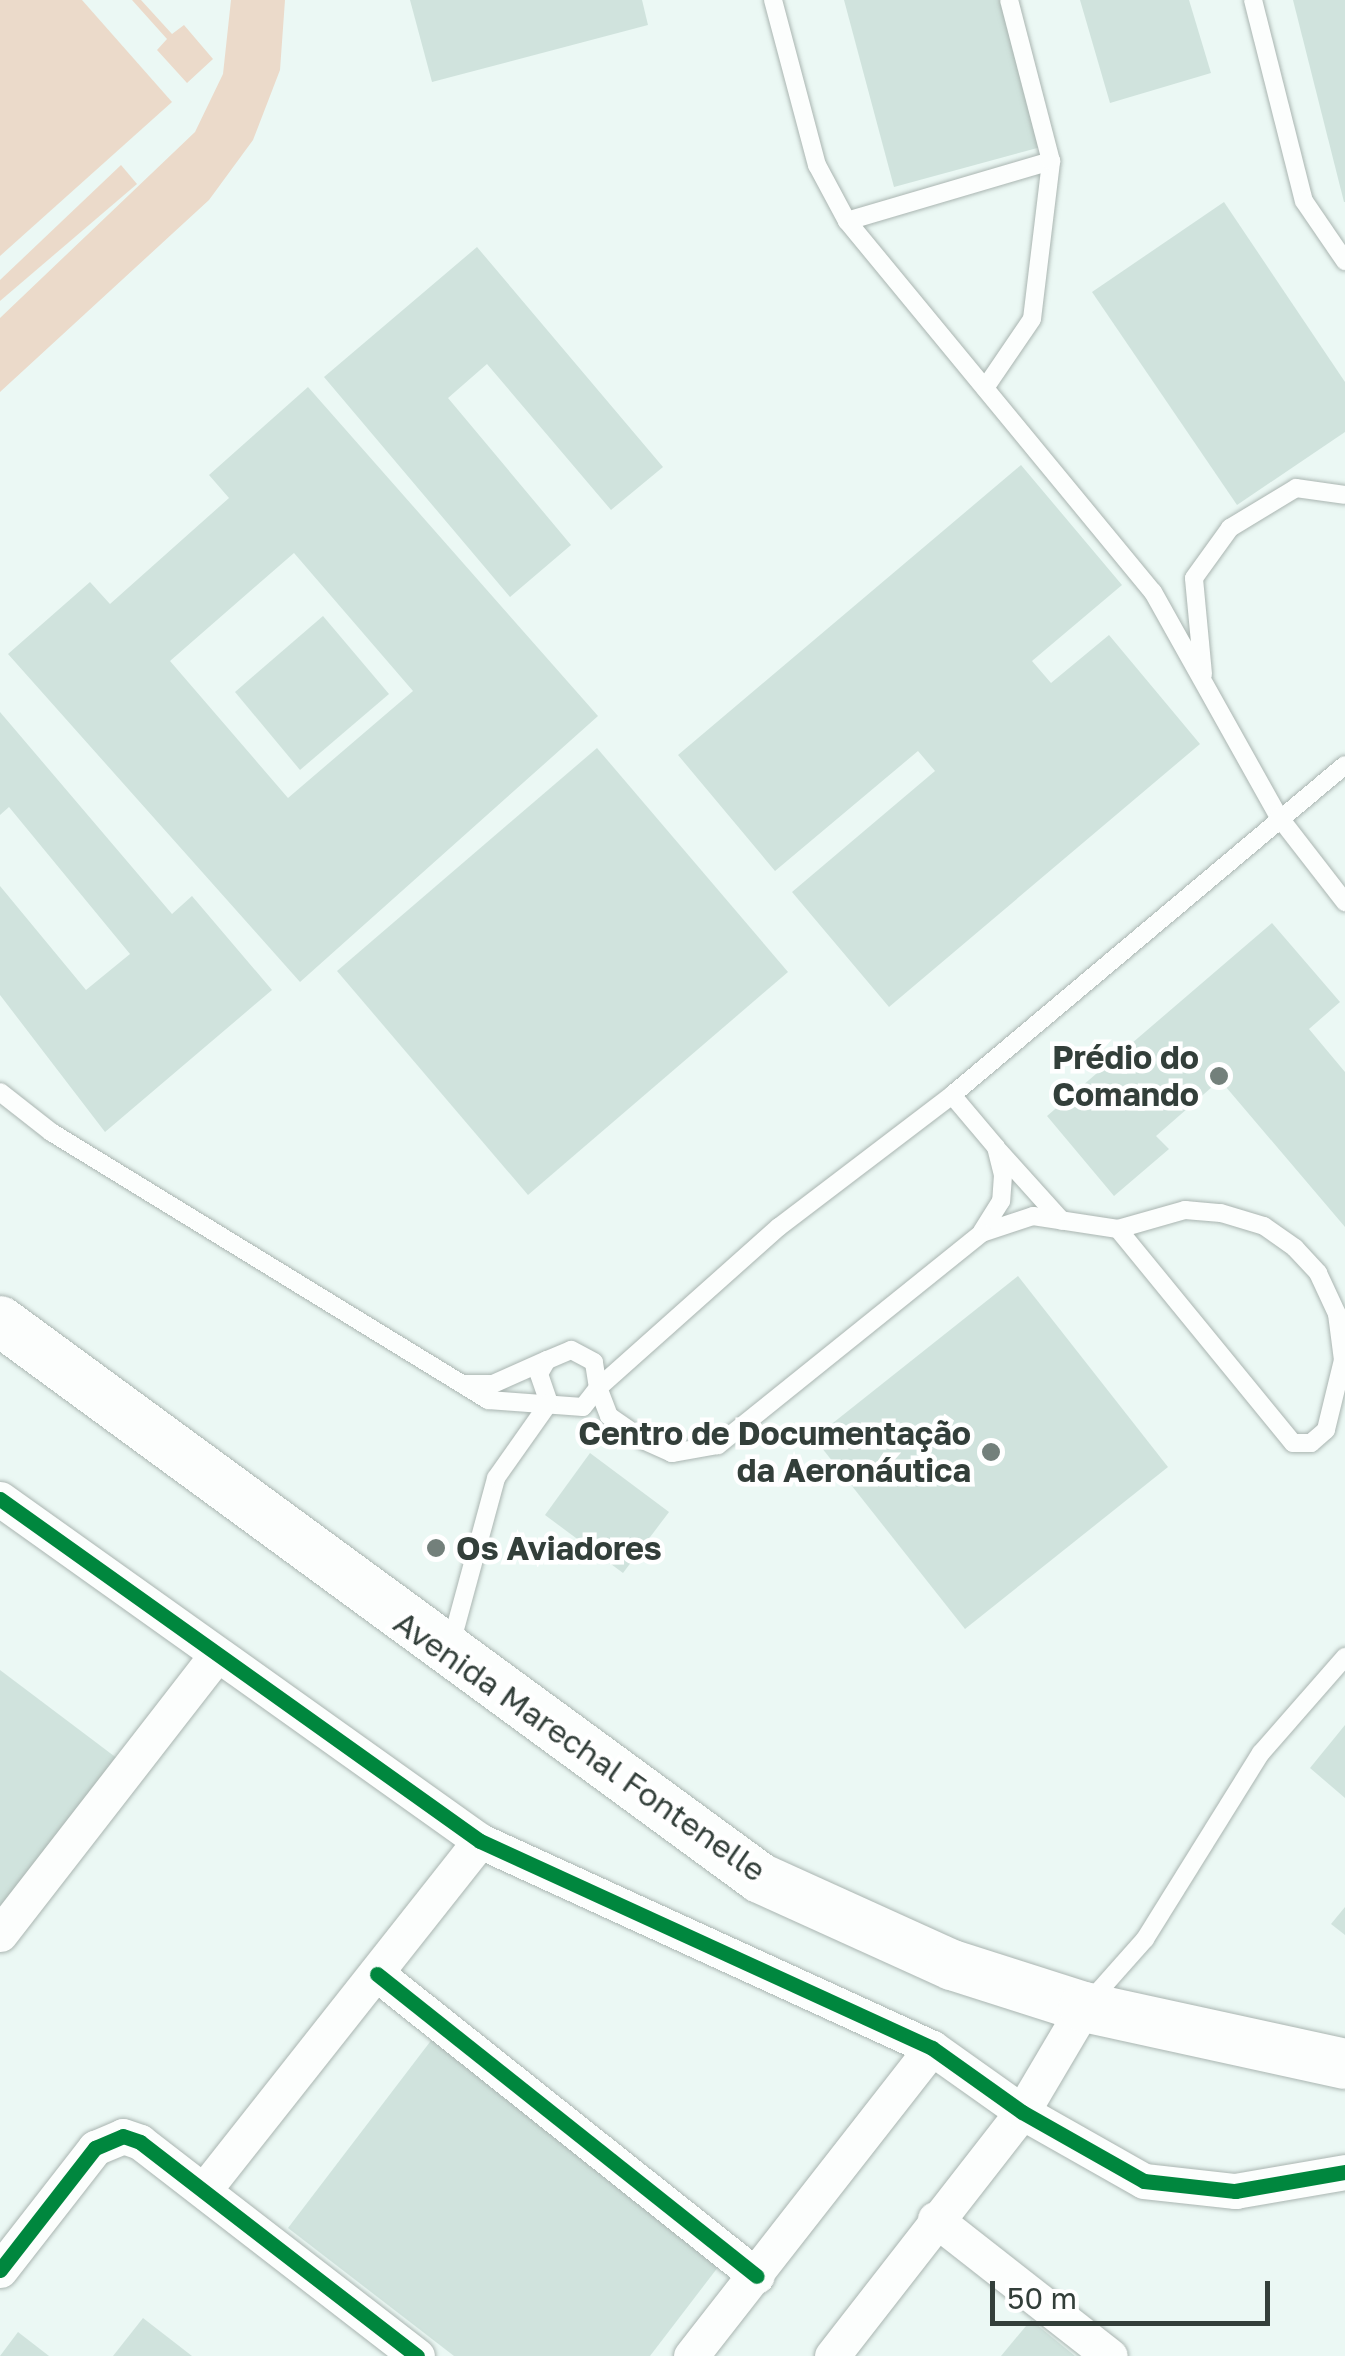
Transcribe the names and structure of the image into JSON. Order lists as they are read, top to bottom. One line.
{"streets":{"main road":["Avenida Marechal Fontenelle"]},"places":["Prédio do Comando","Centro de Documentação da Aeronáutica","Os Aviadores"],"scale_bar":"50 m"}
